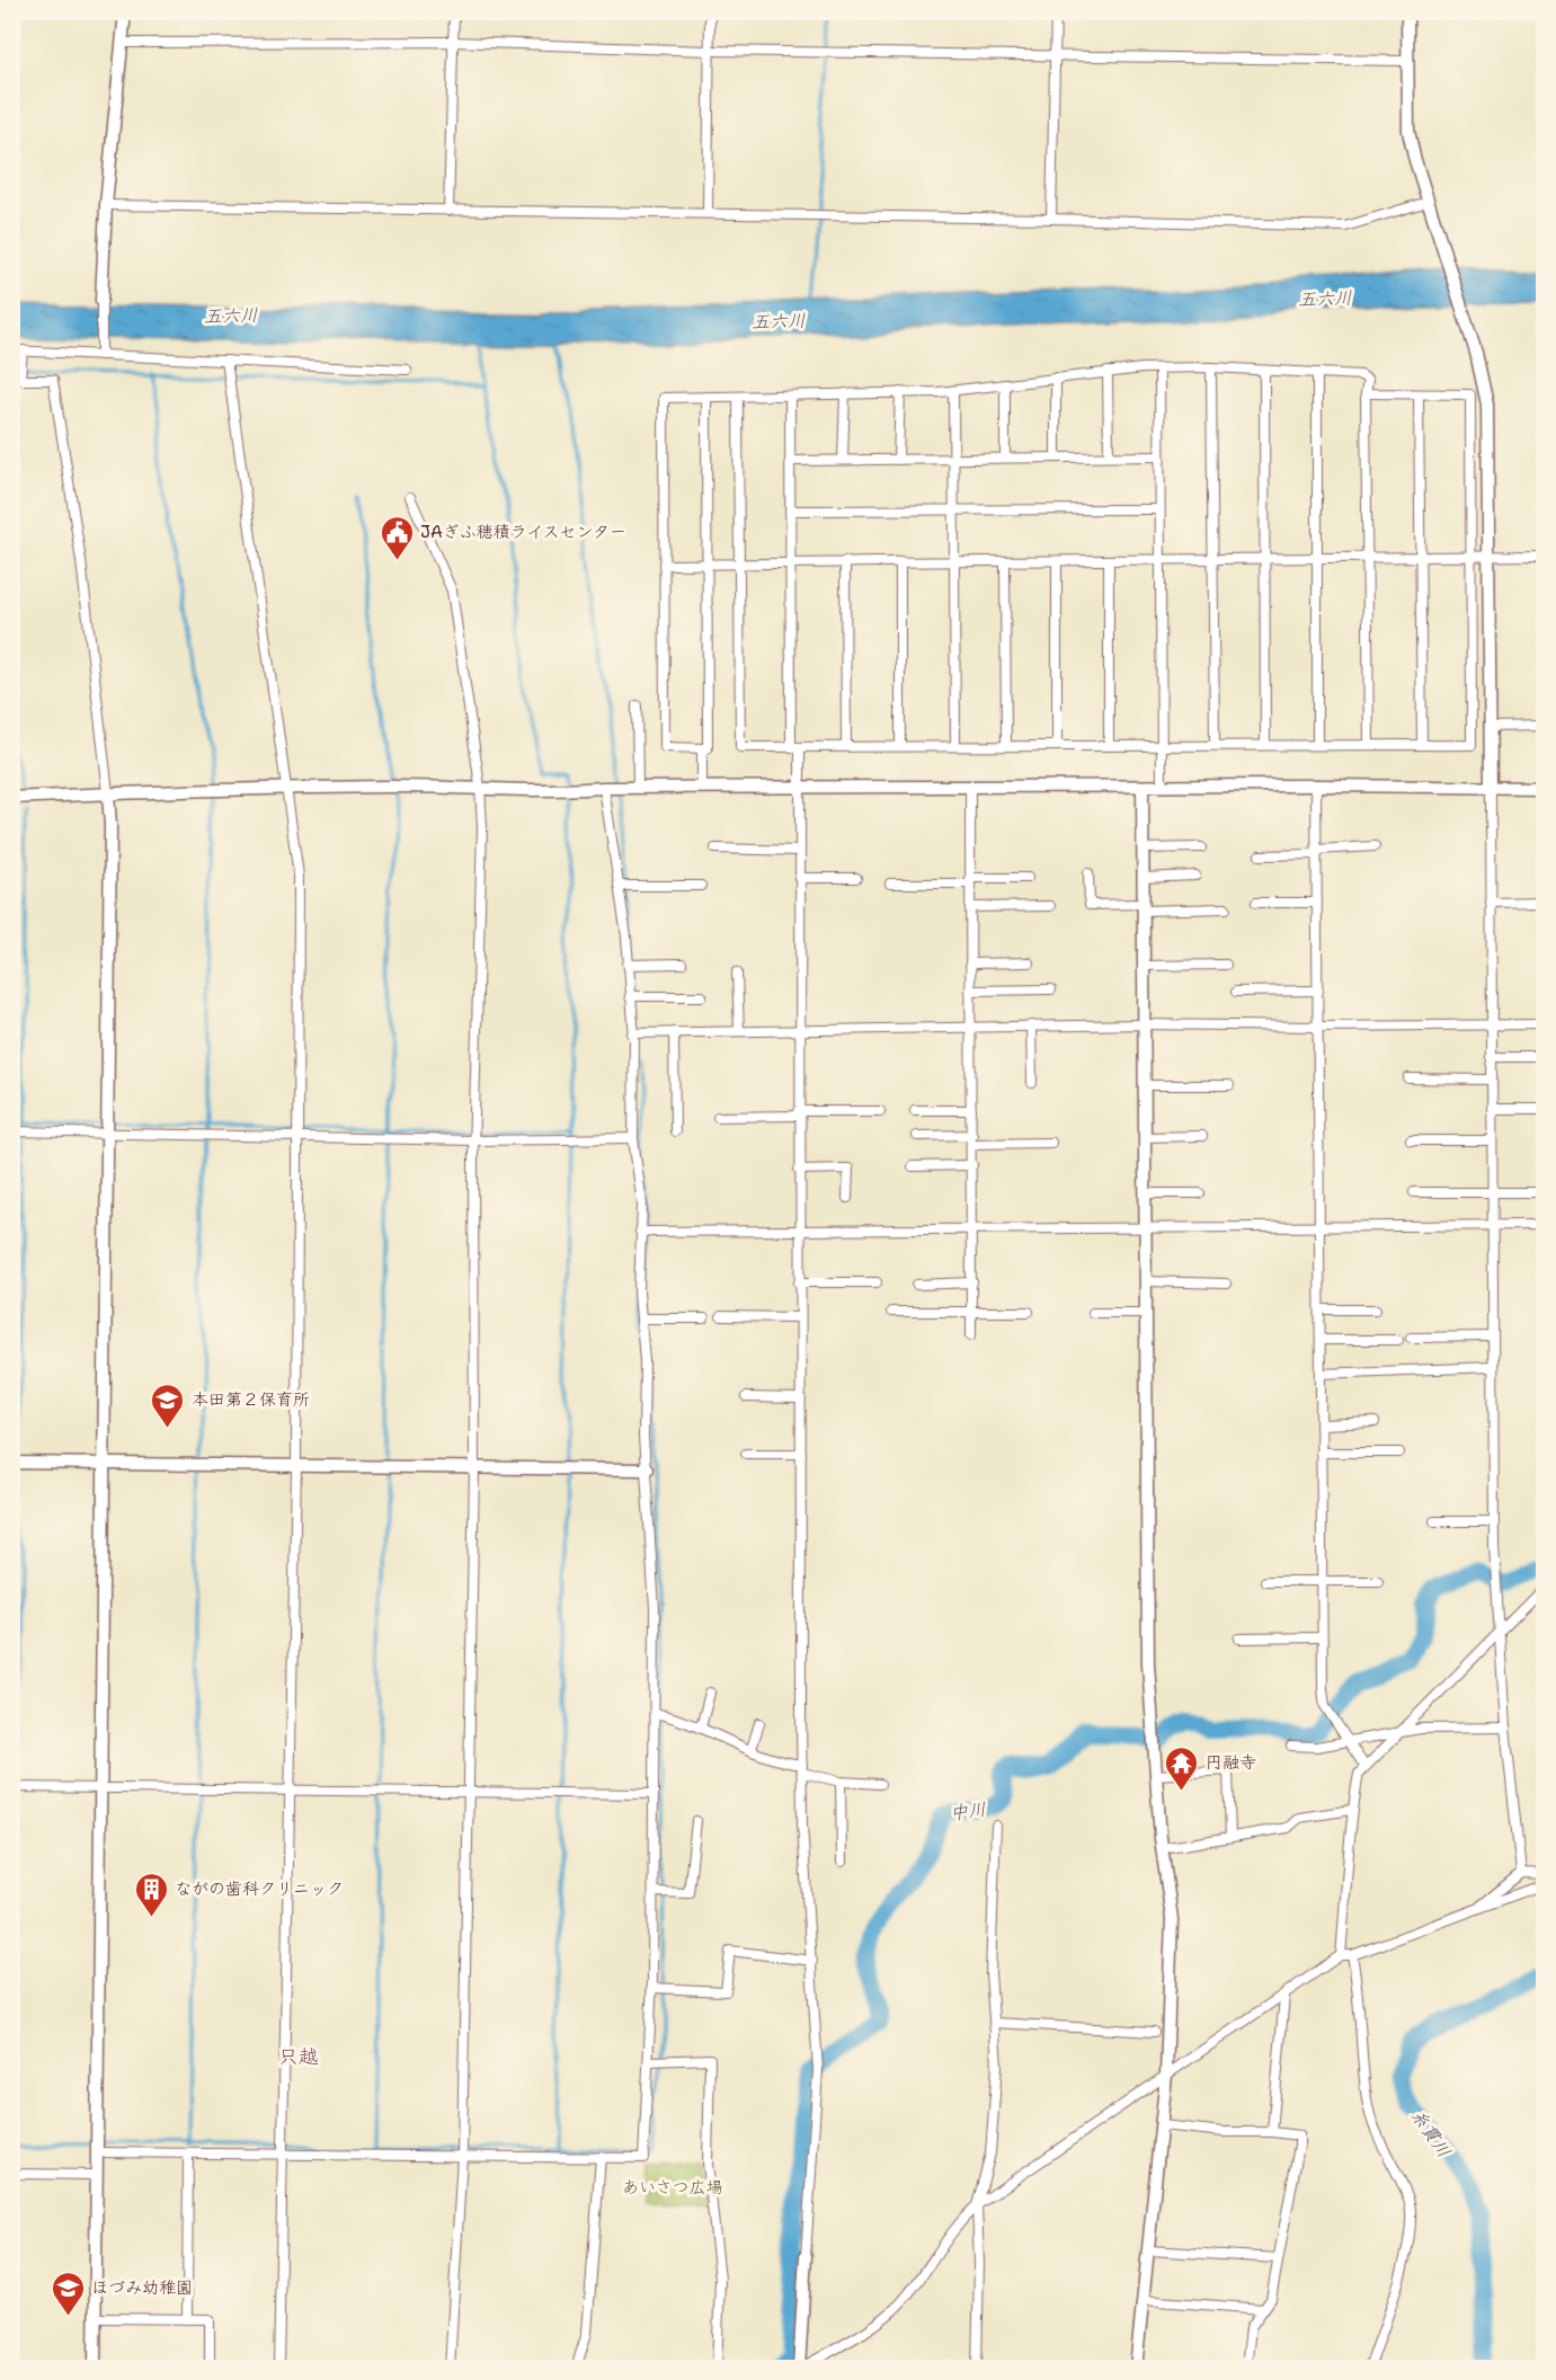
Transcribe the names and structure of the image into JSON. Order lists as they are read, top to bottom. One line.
{"districts":["只越"],"water":["五六川","中川","糸貫川"],"parks":["あいさつ広場"],"places":{"public building":["JAぎふ穂積ライスセンター"],"school or university":["本田第２保育所","ほづみ幼稚園"],"temple":["円融寺"],"building":["ながの歯科クリニック"]}}
